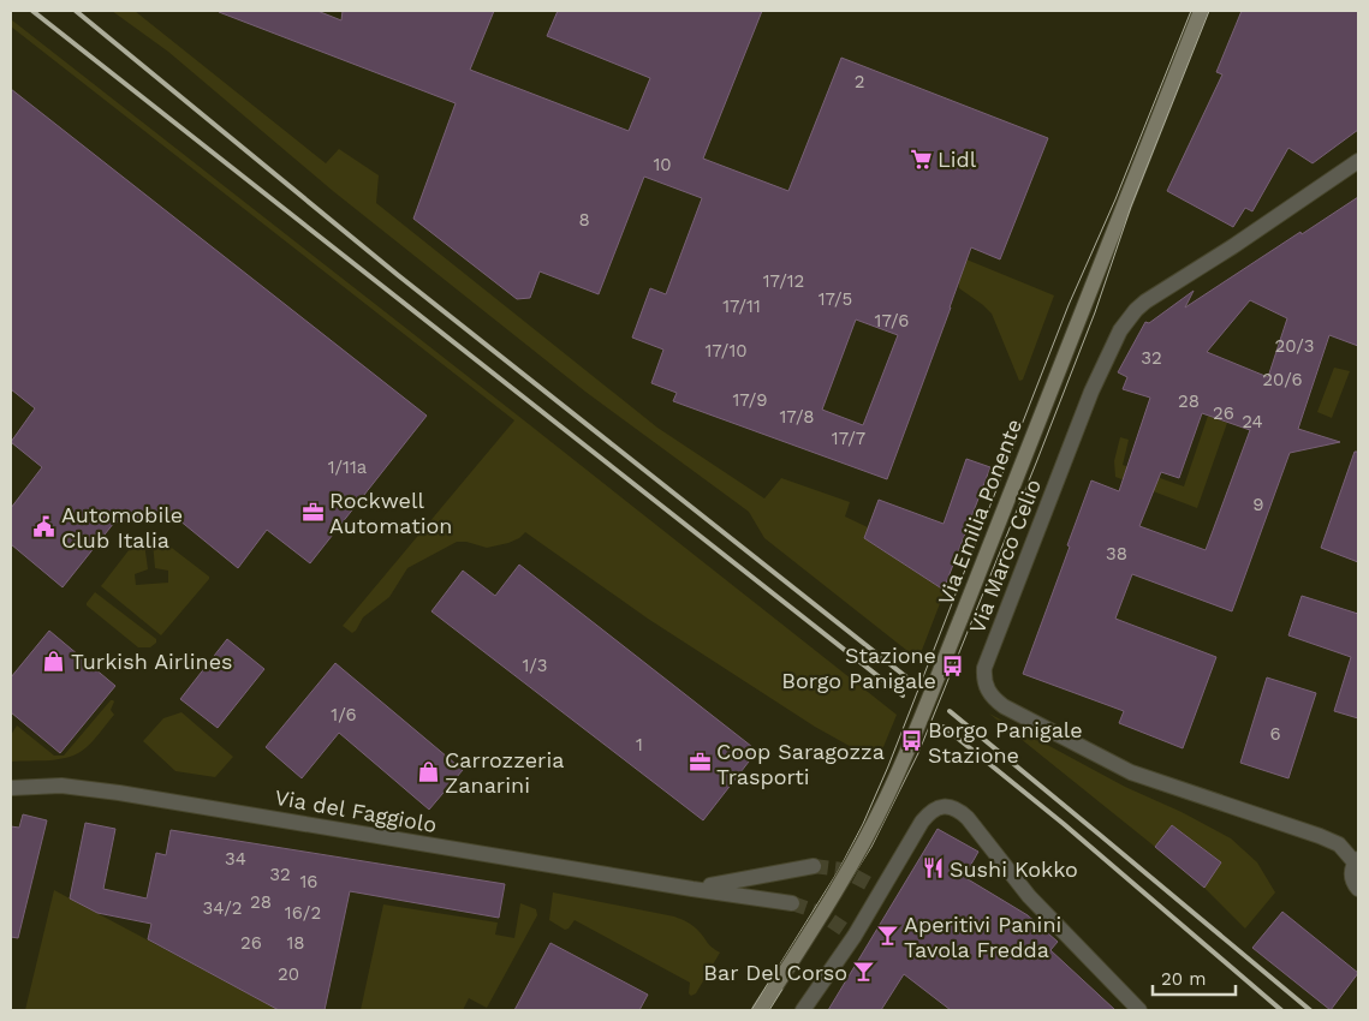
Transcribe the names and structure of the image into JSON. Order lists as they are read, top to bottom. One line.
{"streets":{"main road":["Via Emilia Ponente"],"street":["Via Marco Celio","Via del Faggiolo"]},"places":{"supermarket":["Lidl"],"office":["Rockwell Automation","Coop Saragozza Trasporti"],"public building":["Automobile Club Italia"],"shop":["Turkish Airlines","Carrozzeria Zanarini"],"bus stop":["Stazione Borgo Panigale","Borgo Panigale Stazione"],"restaurant":["Sushi Kokko"],"bar":["Aperitivi Panini Tavola Fredda","Bar Del Corso"]},"house_numbers":["2","10","8","17/12","17/5","17/11","17/6","20/3","17/10","32","20/6","17/9","28","26","17/8","24","17/7","1/11a","9","38","1/3","1/6","6","1","34","32","16","28","34/2","16/2","26","18","20"],"scale_bar":"20 m"}
